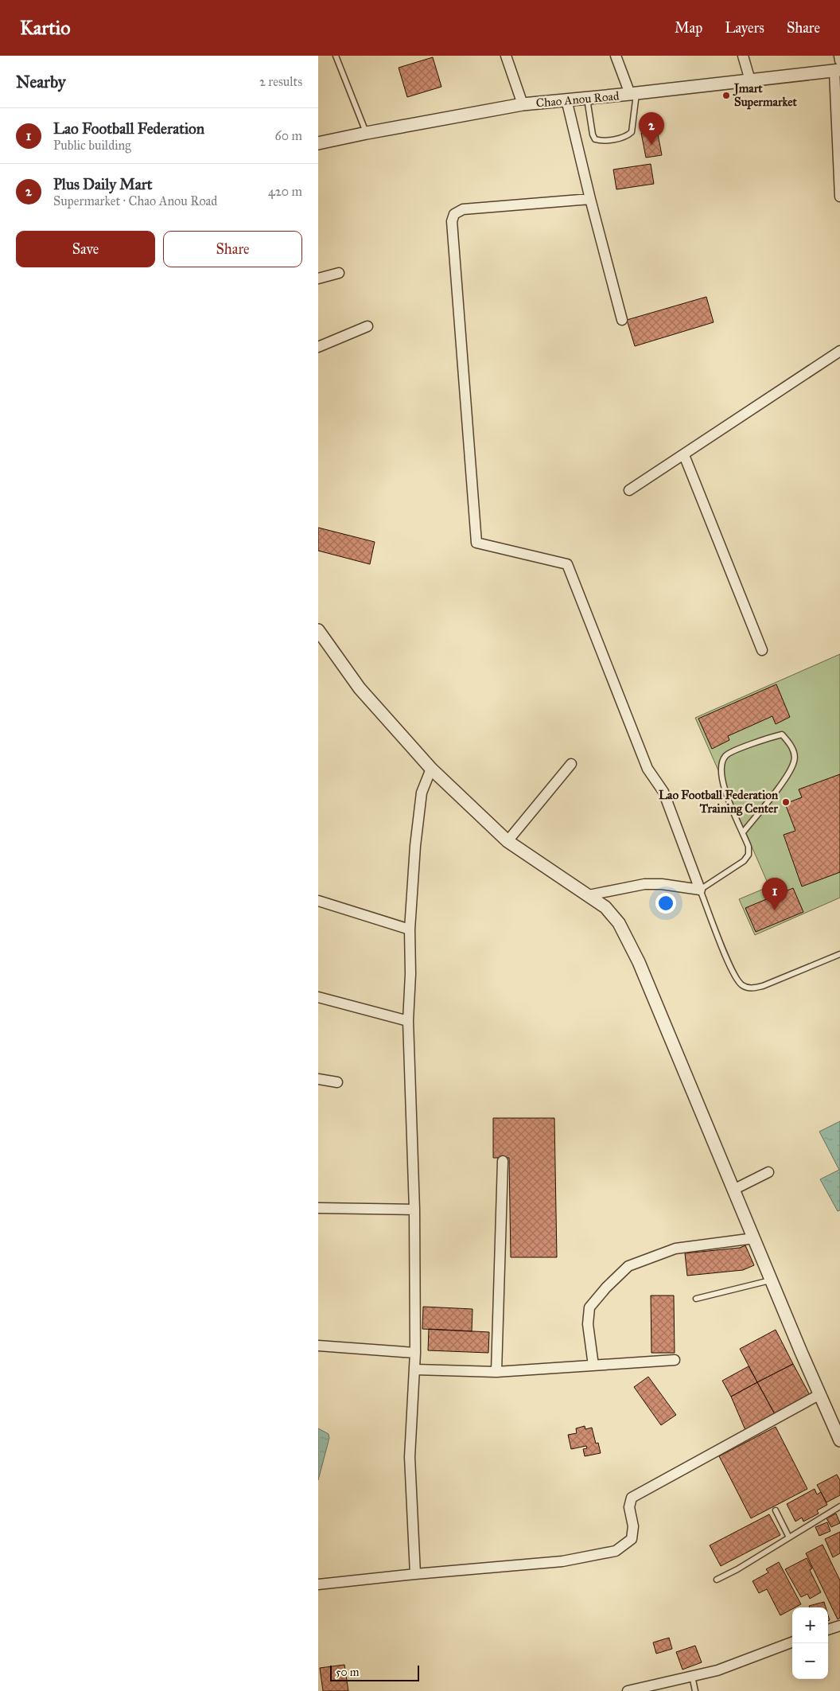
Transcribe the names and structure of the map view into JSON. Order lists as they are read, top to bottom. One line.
{"streets":{"street":["Chao Anou Road"]},"places":["Jmart Supermarket","Lao Football Federation Training Center"],"scale_bar":"50 m","page":{"header":"Kartio","nav":["Map","Layers","Share"],"heading":["Nearby","2 results"],"list":[{"mark":"1","name":"Lao Football Federation","note":"Public building","value":"60 m"},{"mark":"2","name":"Plus Daily Mart","note":"Supermarket · Chao Anou Road","value":"420 m"}],"pins":["2","1"],"buttons":["Save","Share"],"map_buttons":["+","−"],"scale":"50 m"}}
